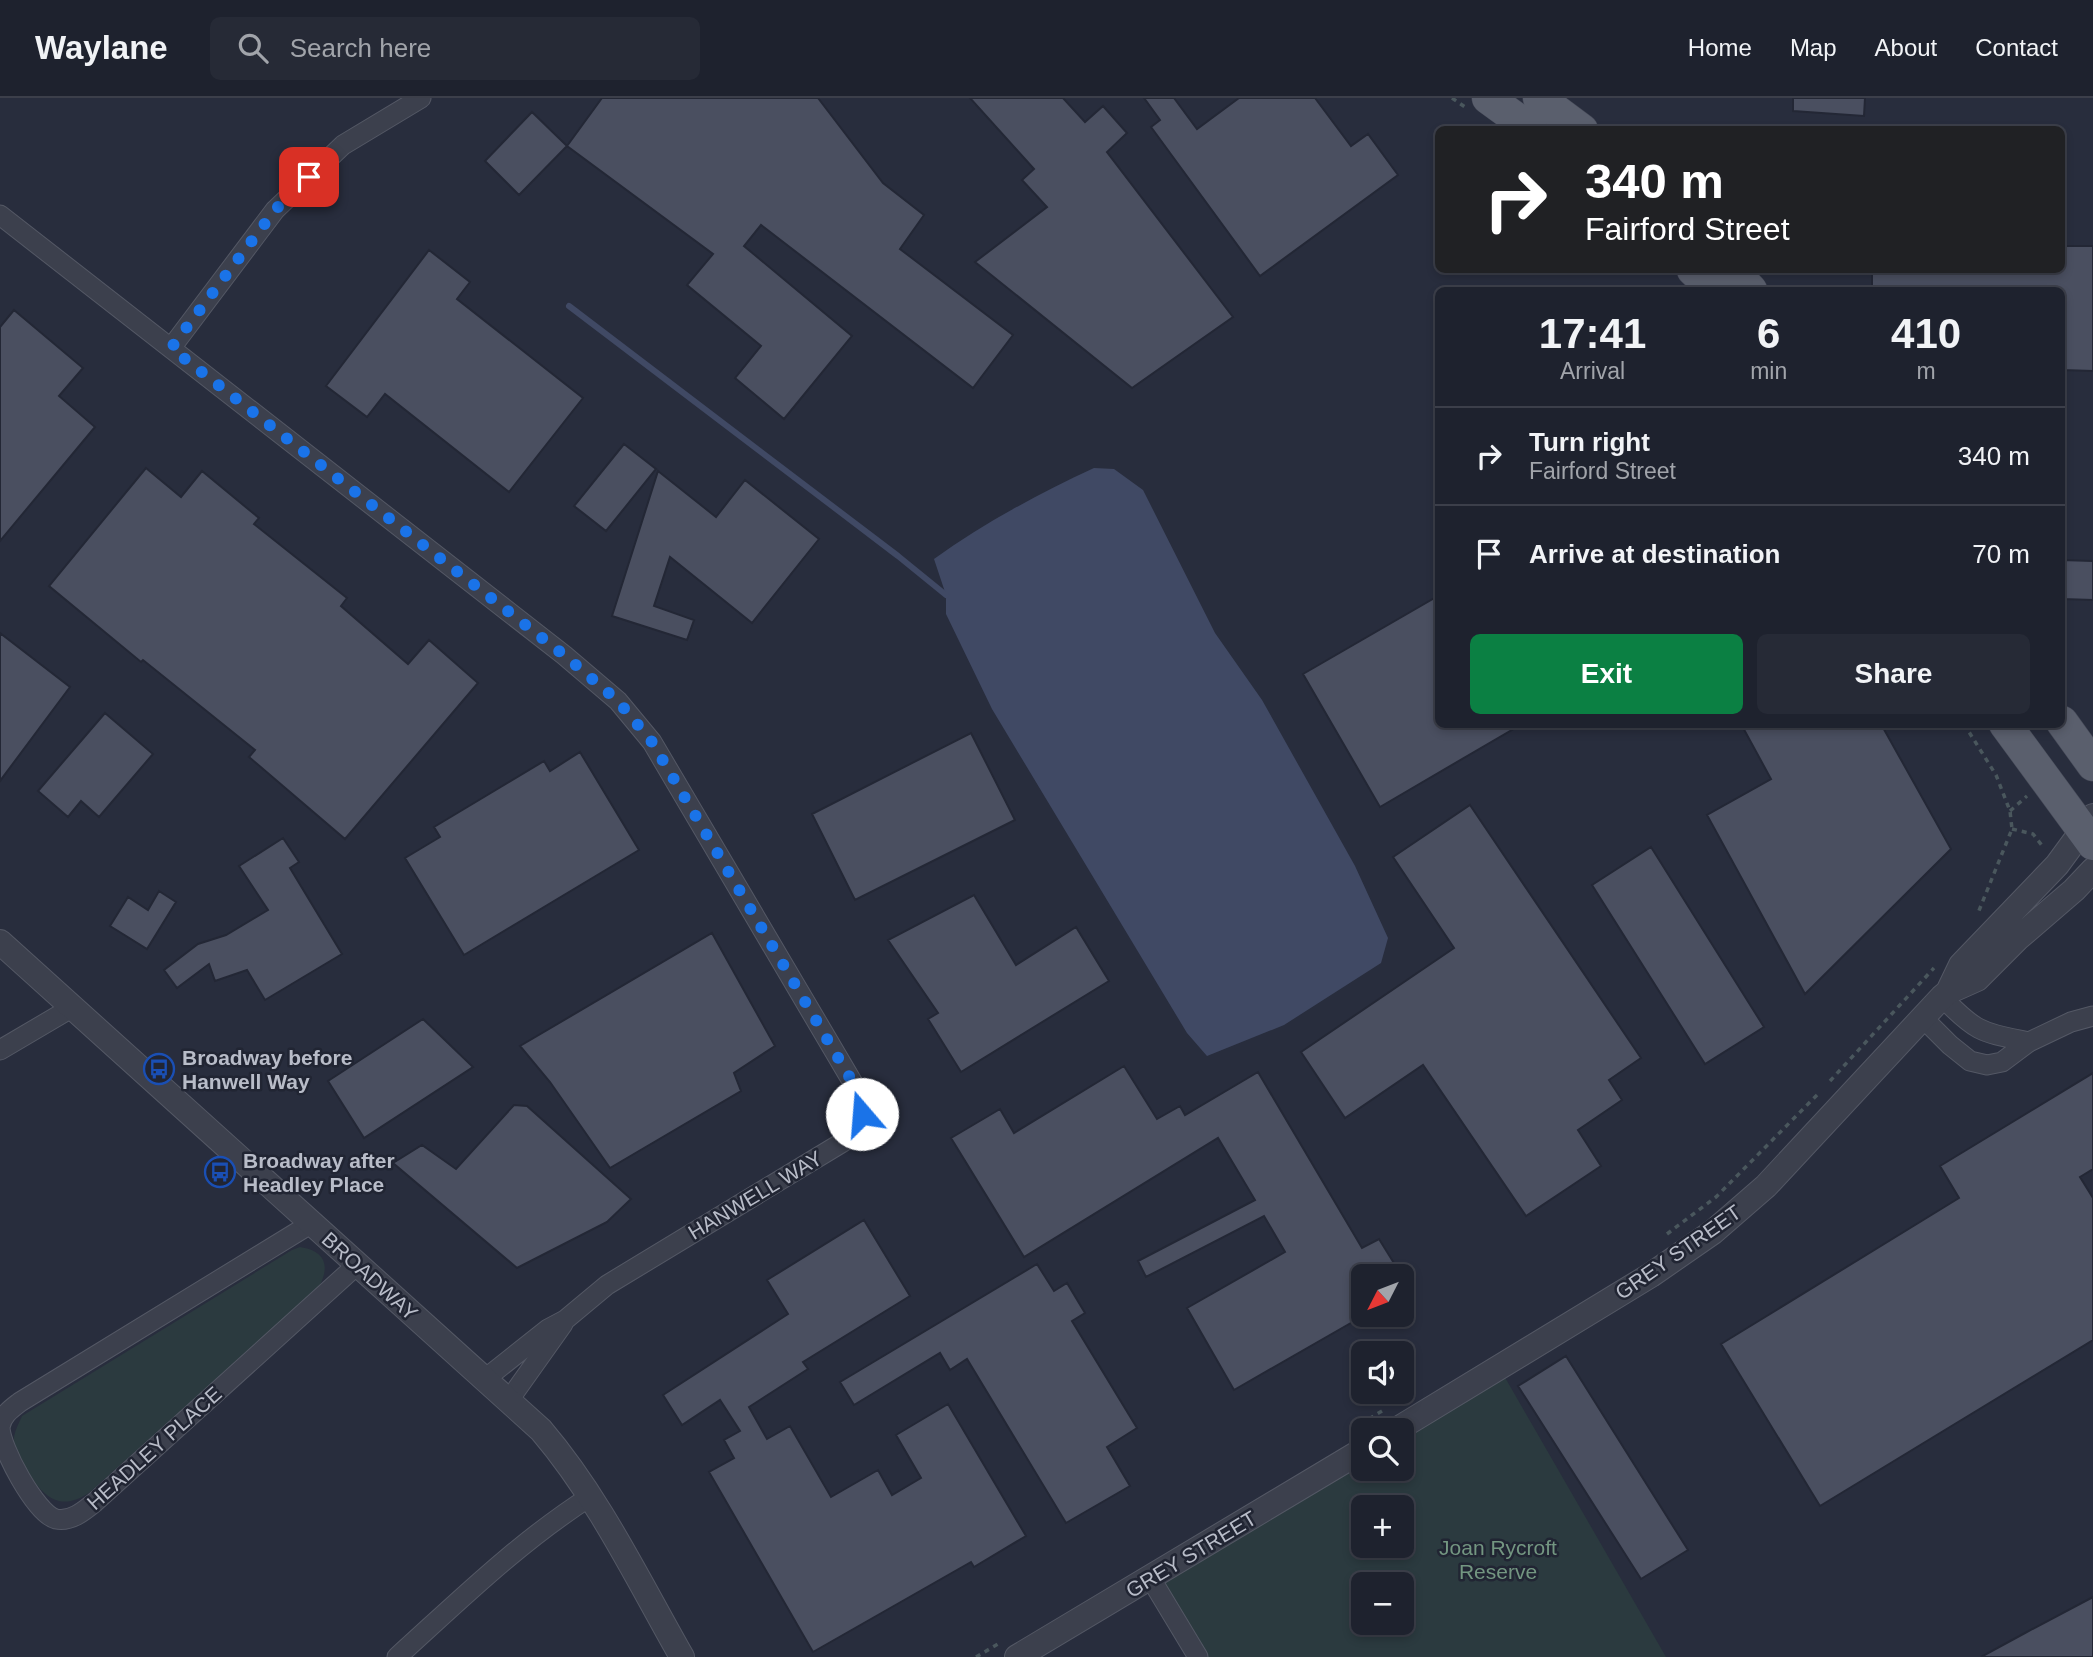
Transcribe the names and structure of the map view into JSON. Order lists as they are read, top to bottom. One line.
{"streets":{"street":["HANWELL WAY","GREY STREET","BROADWAY","HEADLEY PLACE"]},"crossings":[["HANWELL WAY","BROADWAY"],["BROADWAY","HEADLEY PLACE"]],"parks":["Joan Rycroft Reserve"],"places":{"bus stop":["Broadway before Hanwell Way","Broadway after Headley Place"]},"north":"bottom left","page":{"header":"Waylane","search":"Search here","nav":["Home","Map","About","Contact"],"turn":["340 m","Fairford Street"],"eta":["17:41","Arrival","6","min","410","m"],"list":[{"name":"Turn right","note":"Fairford Street","value":"340 m"},{"name":"Arrive at destination","value":"70 m"}],"buttons":["Exit","Share"],"map_buttons":["+","−"]}}
